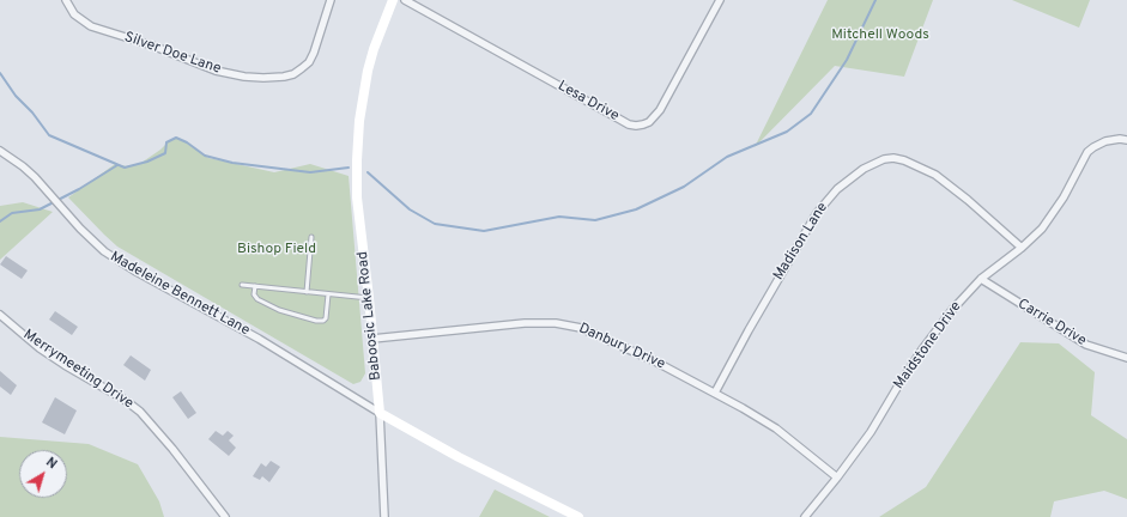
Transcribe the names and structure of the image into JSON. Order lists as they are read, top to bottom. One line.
{"streets":{"street":["Silver Doe Lane","Lesa Drive","Madison Lane","Madeleine Bennett Lane","Baboosic Lake Road","Carrie Drive","Maidstone Drive","Danbury Drive","Merrymeeting Drive"]},"crossings":[["Madison Lane","Maidstone Drive"],["Madison Lane","Danbury Drive"],["Madeleine Bennett Lane","Baboosic Lake Road"],["Baboosic Lake Road","Danbury Drive"],["Carrie Drive","Maidstone Drive"],["Maidstone Drive","Danbury Drive"]],"parks":["Mitchell Woods","Bishop Field"],"north":"top right"}
